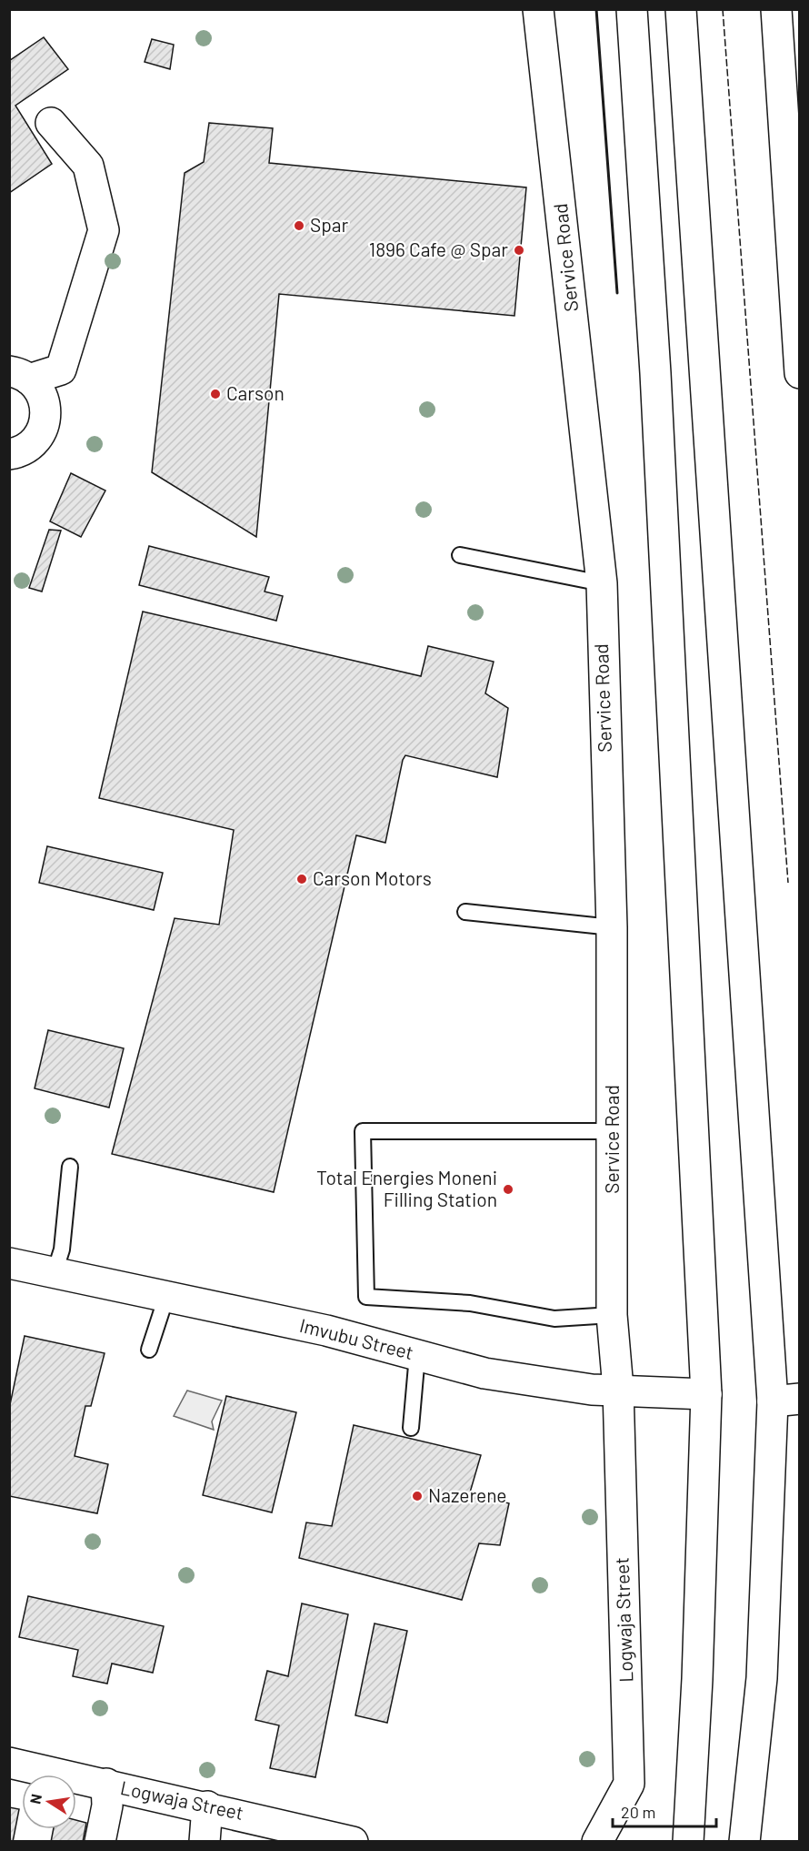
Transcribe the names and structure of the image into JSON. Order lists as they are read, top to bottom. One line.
{"streets":{"main road":["Service Road","Imvubu Street","Logwaja Street"]},"crossings":[["Service Road","Imvubu Street"],["Service Road","Logwaja Street"],["Imvubu Street","Logwaja Street"]],"places":["Spar","1896 Cafe @ Spar","Carson","Carson Motors","Total Energies Moneni Filling Station","Nazerene"],"scale_bar":"20 m","north":"left"}
